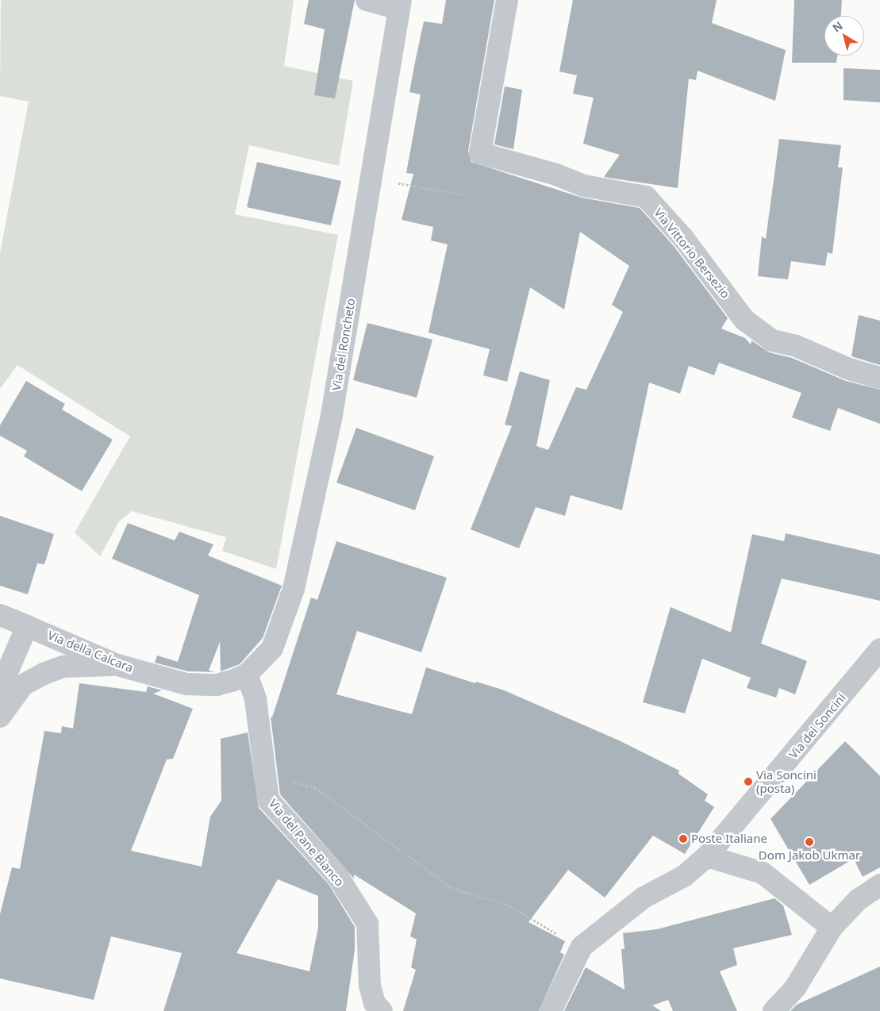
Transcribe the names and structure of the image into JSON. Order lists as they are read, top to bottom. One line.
{"streets":{"street":["Via Vittorio Bersezio","Via del Roncheto","Via della Calcara","Via dei Soncini","Via del Pane Bianco"]},"crossings":[["Via del Roncheto","Via della Calcara"],["Via del Roncheto","Via del Pane Bianco"],["Via della Calcara","Via del Pane Bianco"],["Via dei Soncini","Via del Pane Bianco"]],"places":["Via Soncini (posta)","Poste Italiane","Dom Jakob Ukmar"],"north":"top left"}
